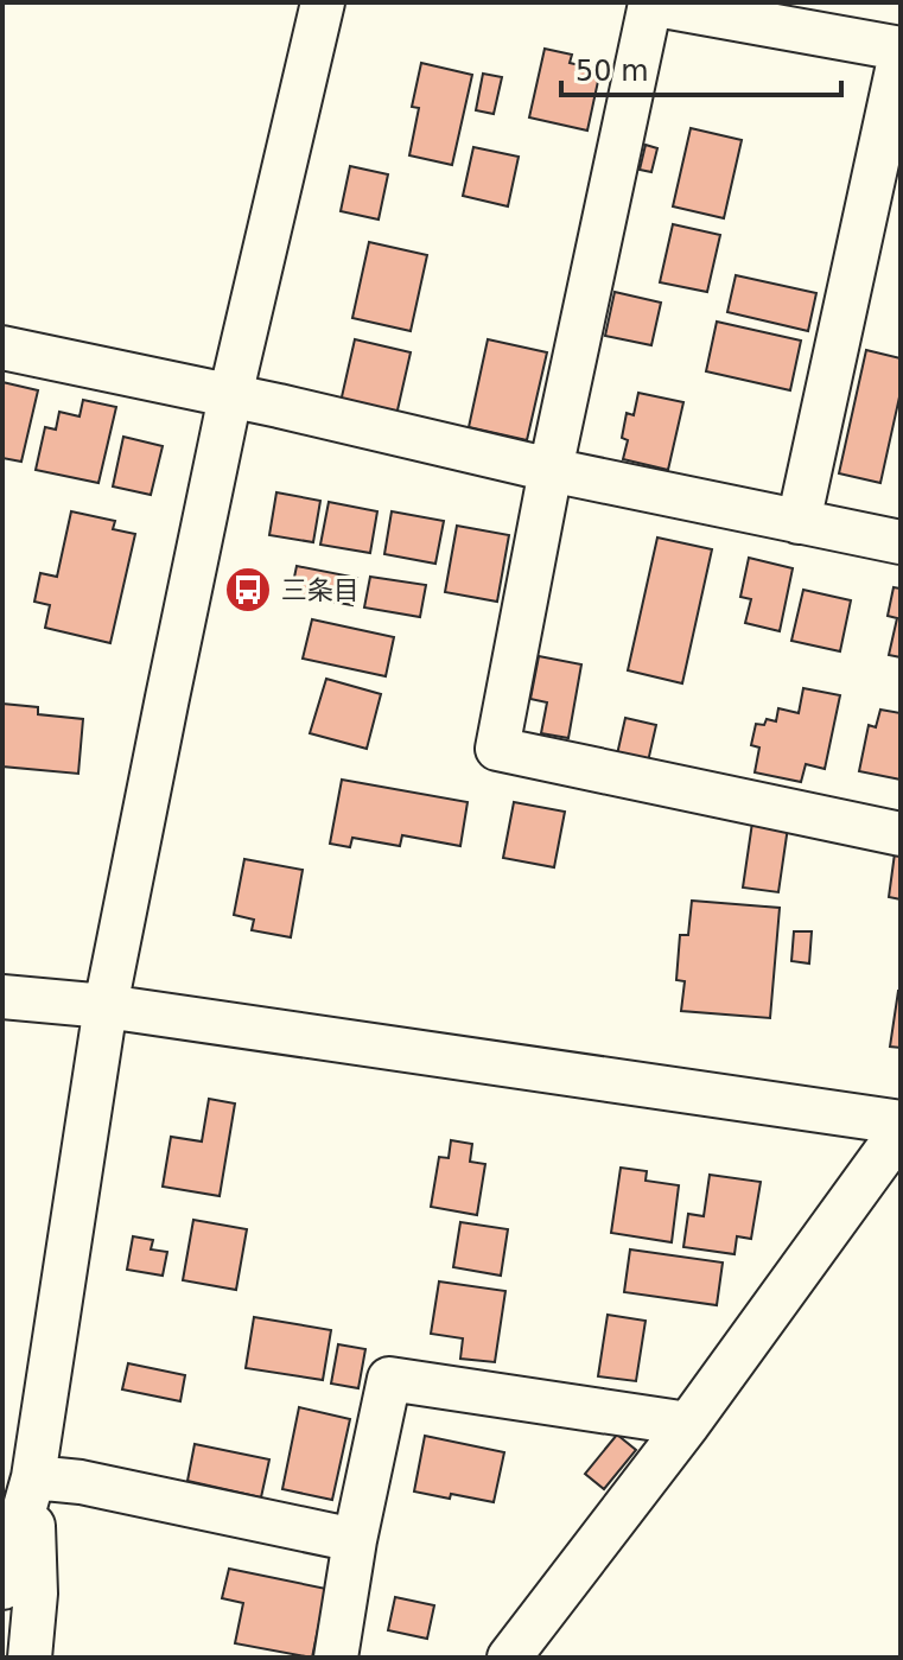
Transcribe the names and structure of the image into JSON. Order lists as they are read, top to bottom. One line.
{"places":{"bus stop":["三条目"]},"scale_bar":"50 m"}
